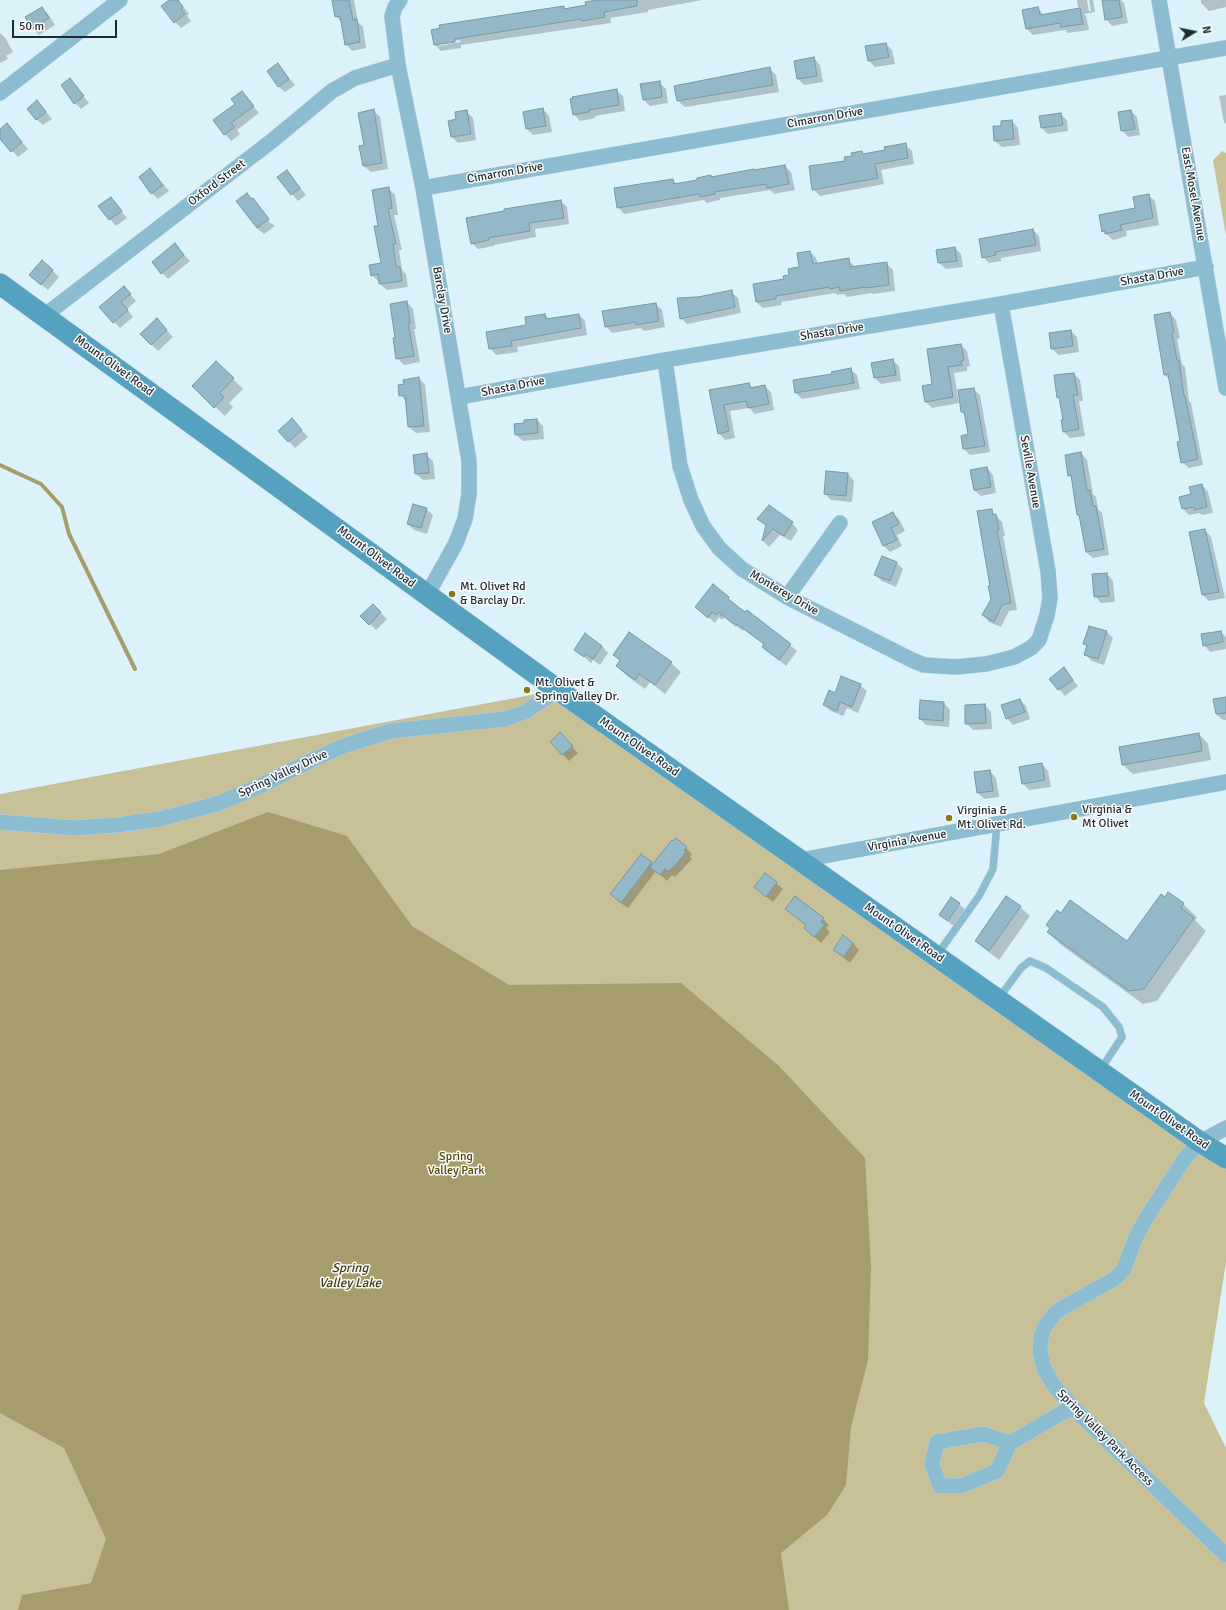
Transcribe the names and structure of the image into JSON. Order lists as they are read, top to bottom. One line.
{"streets":{"street":["Cimarron Drive","Oxford Street","East Mosel Avenue","Shasta Drive","Barclay Drive","Mount Olivet Road","Seville Avenue","Monterey Drive","Spring Valley Drive","Virginia Avenue","Spring Valley Park Access"]},"crossings":[["Cimarron Drive","East Mosel Avenue"],["Cimarron Drive","Barclay Drive"],["Oxford Street","Barclay Drive"],["Oxford Street","Mount Olivet Road"],["East Mosel Avenue","Shasta Drive"],["Shasta Drive","Barclay Drive"],["Shasta Drive","Seville Avenue"],["Shasta Drive","Monterey Drive"],["Barclay Drive","Mount Olivet Road"],["Mount Olivet Road","Spring Valley Drive"],["Mount Olivet Road","Virginia Avenue"],["Mount Olivet Road","Spring Valley Park Access"],["Seville Avenue","Monterey Drive"]],"water":["Spring Valley Lake"],"parks":["Spring Valley Park"],"places":["Mt. Olivet Rd & Barclay Dr.","Mt. Olivet & Spring Valley Dr.","Virginia & Mt Olivet","Virginia & Mt. Olivet Rd."],"scale_bar":"50 m","north":"right"}
